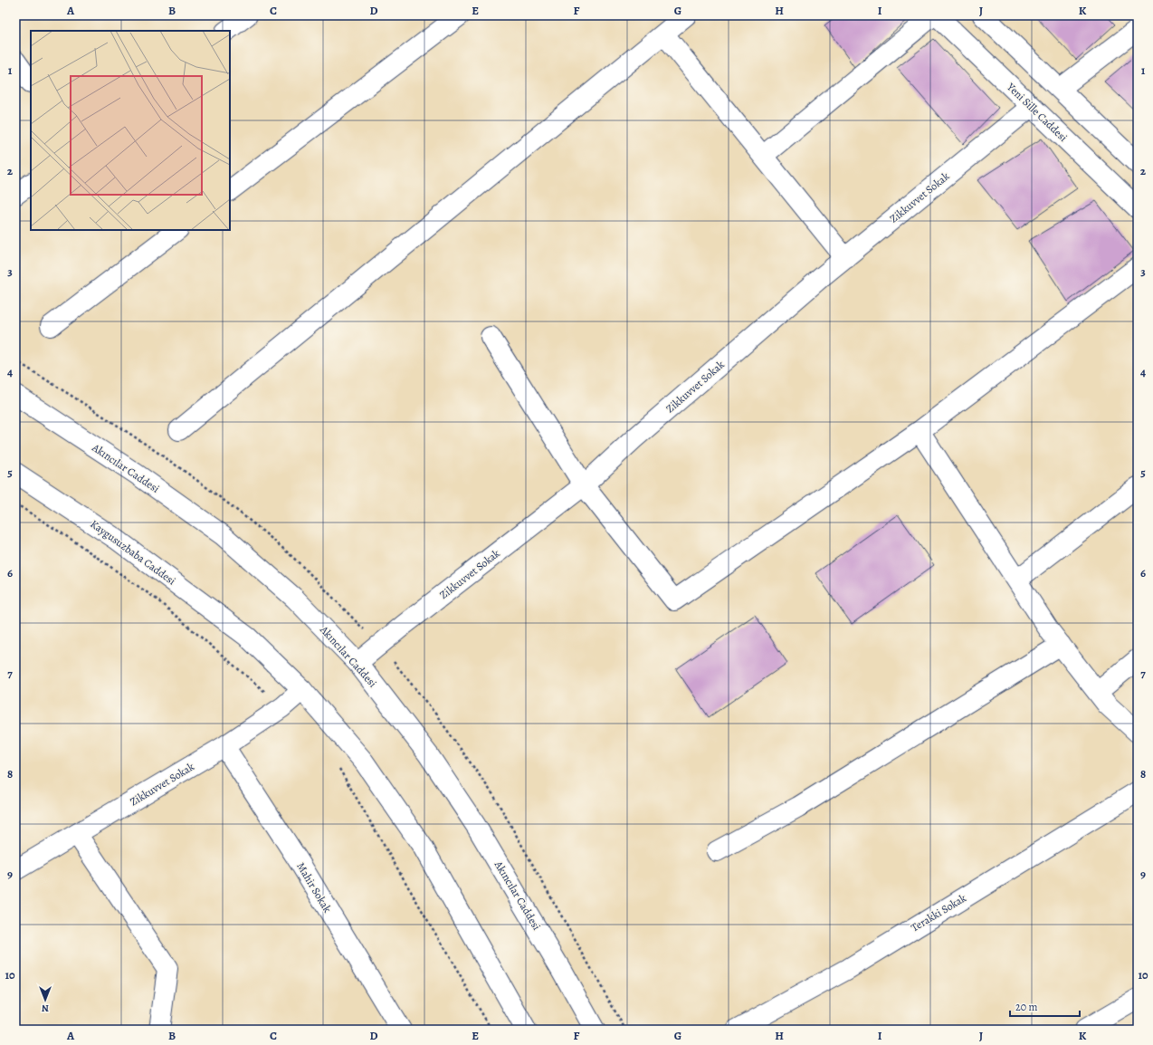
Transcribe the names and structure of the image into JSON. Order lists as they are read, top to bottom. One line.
{"streets":{"street":["Yeni Sille Caddesi","Zikkuvvet Sokak","Akıncılar Caddesi","Kaygusuzbaba Caddesi","Mahir Sokak","Terakki Sokak"]},"crossings":[["Yeni Sille Caddesi","Zikkuvvet Sokak"],["Zikkuvvet Sokak","Akıncılar Caddesi"],["Zikkuvvet Sokak","Kaygusuzbaba Caddesi"],["Zikkuvvet Sokak","Mahir Sokak"]],"scale_bar":"20 m","north":"bottom","grid":{"columns":["A","B","C","D","E","F","G","H","I","J","K"],"rows":["1","2","3","4","5","6","7","8","9","10"]}}
